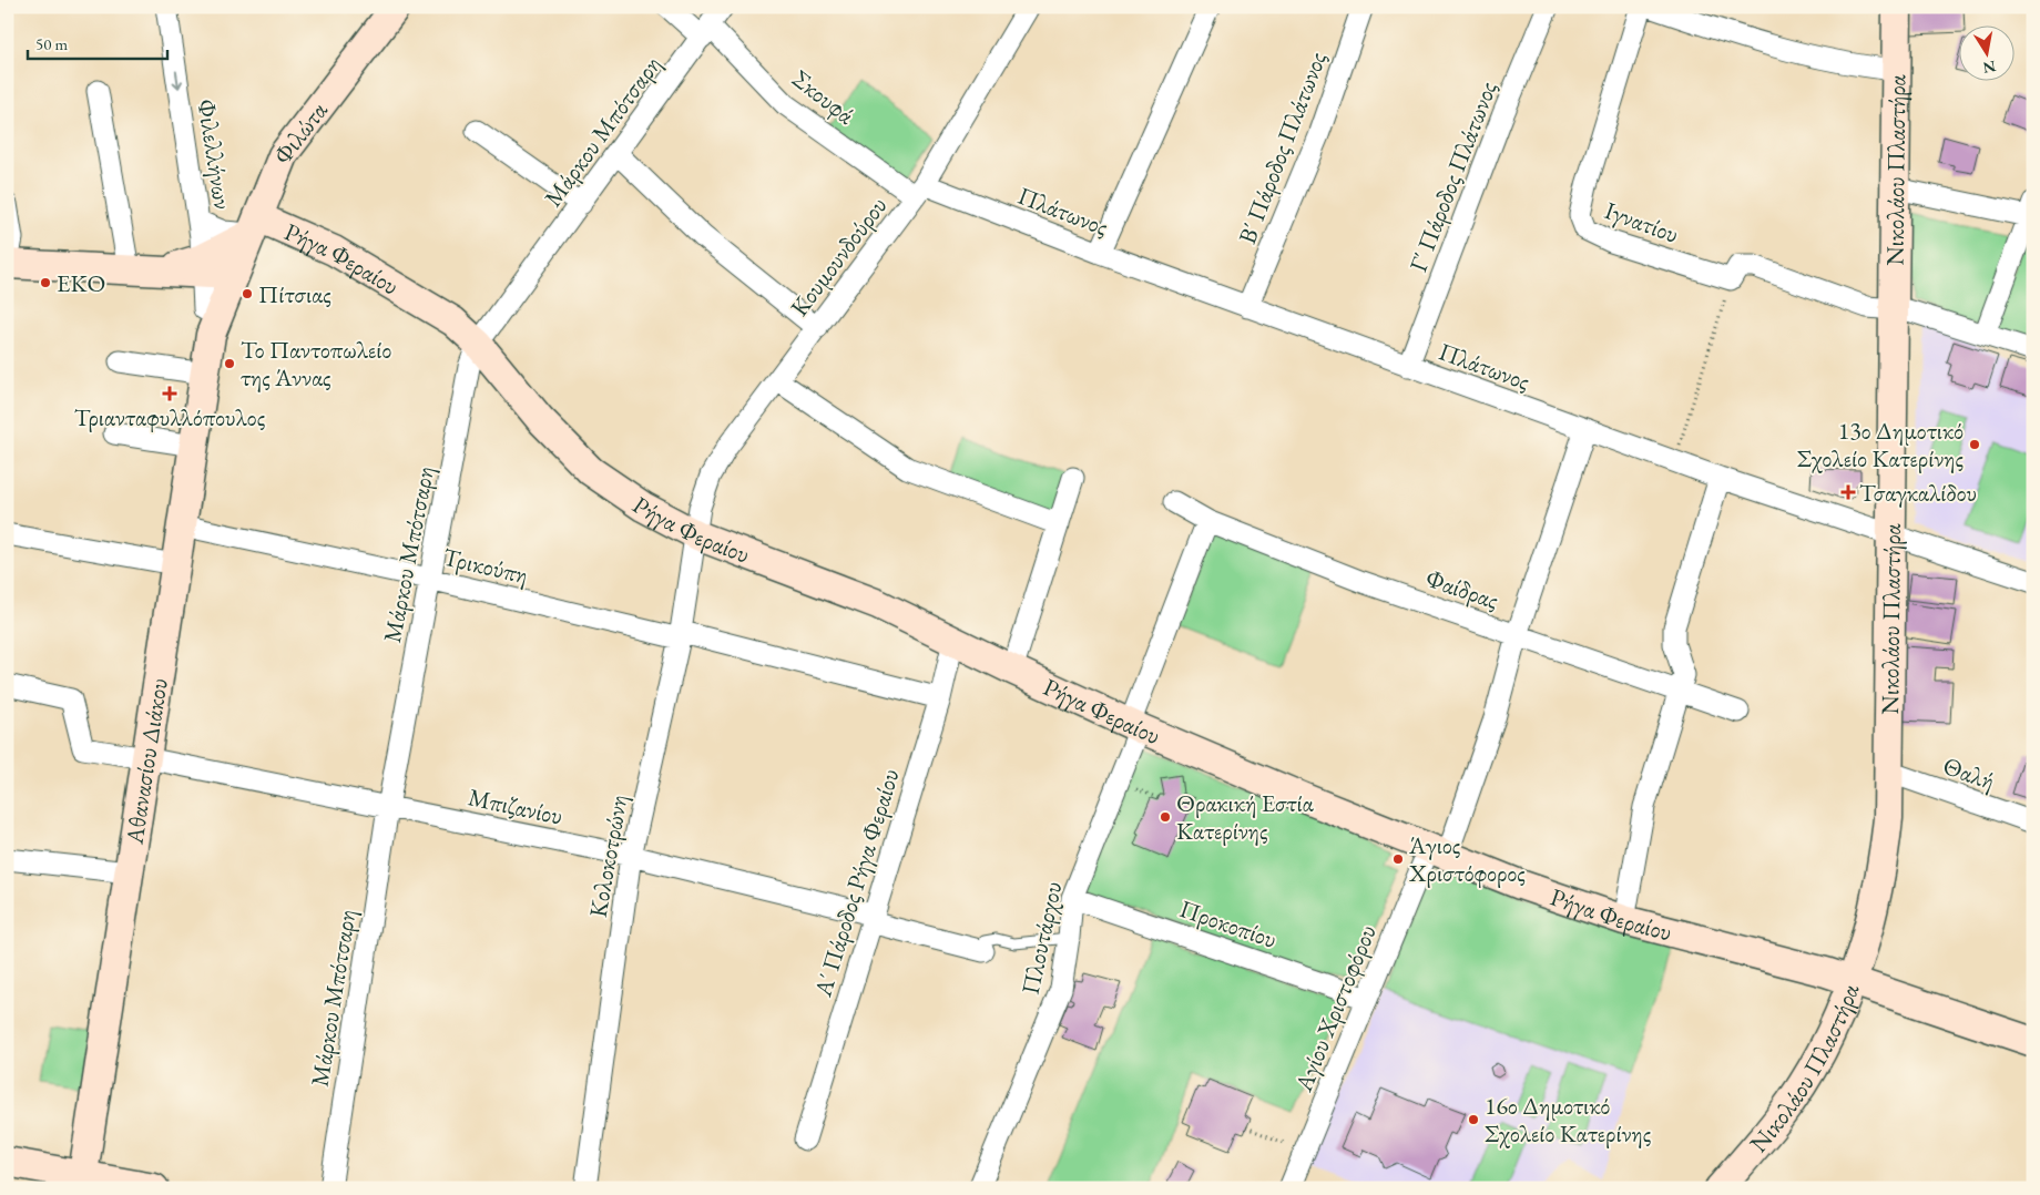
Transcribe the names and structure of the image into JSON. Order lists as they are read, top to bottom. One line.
{"streets":{"street":["Σκουφά","Μάρκου Μπότσαρη","Φιλώτα","Β΄ Πάροδος Πλάτωνος","Φιλελλήνων","Νικολάου Πλαστήρα","Γ΄ Πάροδος Πλάτωνος","Πλάτωνος","Ιγνατίου","Κουμουνδούρου","Ρήγα Φεραίου","Τρικούπη","Φαίδρας","Αθανασίου Διάκου","Θαλή","Μπιζανίου","Κολοκοτρώνη","Α΄ Πάροδος Ρήγα Φεραίου","Προκοπίου","Πλουτάρχου","Αγίου Χριστοφόρου"]},"crossings":[["Σκουφά","Μάρκου Μπότσαρη"],["Σκουφά","Πλάτωνος"],["Σκουφά","Κουμουνδούρου"],["Μάρκου Μπότσαρη","Ρήγα Φεραίου"],["Μάρκου Μπότσαρη","Τρικούπη"],["Μάρκου Μπότσαρη","Μπιζανίου"],["Φιλώτα","Ρήγα Φεραίου"],["Φιλώτα","Αθανασίου Διάκου"],["Β΄ Πάροδος Πλάτωνος","Πλάτωνος"],["Φιλελλήνων","Αθανασίου Διάκου"],["Νικολάου Πλαστήρα","Πλάτωνος"],["Νικολάου Πλαστήρα","Ρήγα Φεραίου"],["Νικολάου Πλαστήρα","Θαλή"],["Γ΄ Πάροδος Πλάτωνος","Πλάτωνος"],["Πλάτωνος","Κουμουνδούρου"],["Πλάτωνος","Αγίου Χριστοφόρου"],["Κουμουνδούρου","Ρήγα Φεραίου"],["Κουμουνδούρου","Κολοκοτρώνη"],["Ρήγα Φεραίου","Κολοκοτρώνη"],["Ρήγα Φεραίου","Α΄ Πάροδος Ρήγα Φεραίου"],["Ρήγα Φεραίου","Πλουτάρχου"],["Ρήγα Φεραίου","Αγίου Χριστοφόρου"],["Τρικούπη","Αθανασίου Διάκου"],["Τρικούπη","Κολοκοτρώνη"],["Τρικούπη","Α΄ Πάροδος Ρήγα Φεραίου"],["Φαίδρας","Πλουτάρχου"],["Φαίδρας","Αγίου Χριστοφόρου"],["Αθανασίου Διάκου","Μπιζανίου"],["Μπιζανίου","Κολοκοτρώνη"],["Μπιζανίου","Α΄ Πάροδος Ρήγα Φεραίου"],["Προκοπίου","Πλουτάρχου"],["Προκοπίου","Αγίου Χριστοφόρου"]],"places":{"other":["ΕΚΟ","Πίτσιας","Το Παντοπωλείο της Άννας","13ο Δημοτικό Σχολείο Κατερίνης","Θρακική Εστία Κατερίνης","Άγιος Χριστόφορος","16ο Δημοτικό Σχολείο Κατερίνης"],"health":["Τριανταφυλλόπουλος","Τσαγκαλίδου"]},"scale_bar":"50 m","north":"bottom"}
